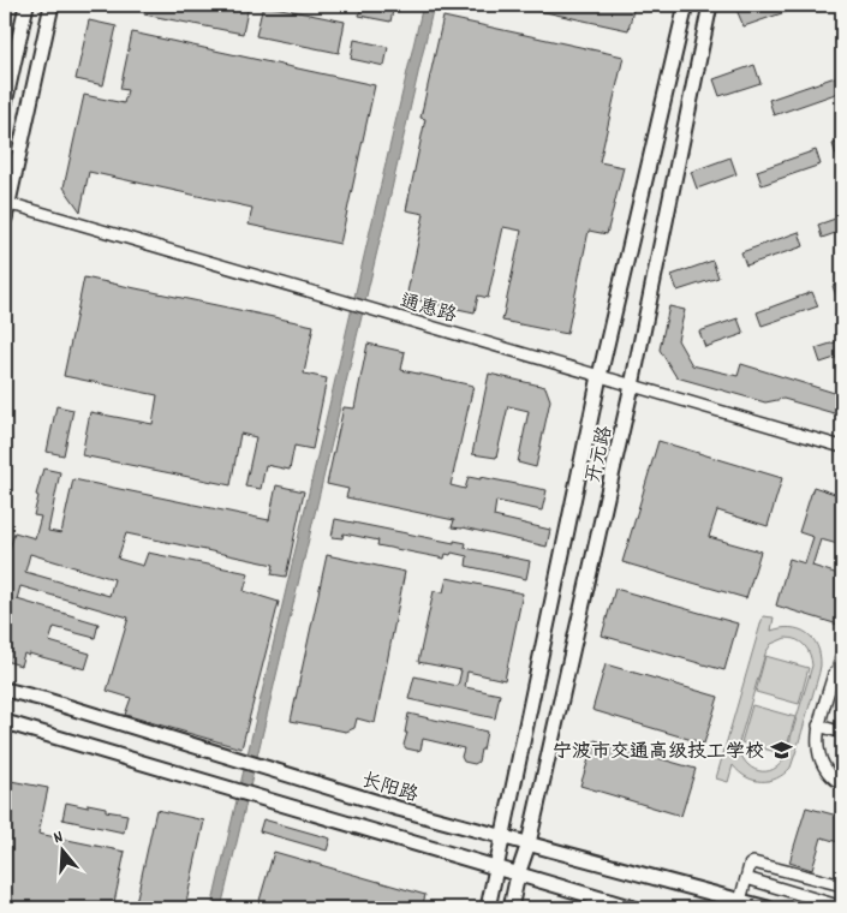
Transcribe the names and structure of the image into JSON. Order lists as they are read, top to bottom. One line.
{"streets":{"main road":["开元路","长阳路"],"street":["通惠路"]},"crossings":[["通惠路","开元路"],["开元路","长阳路"]],"places":{"school or university":["宁波市交通高级技工学校"]},"north":"top"}
